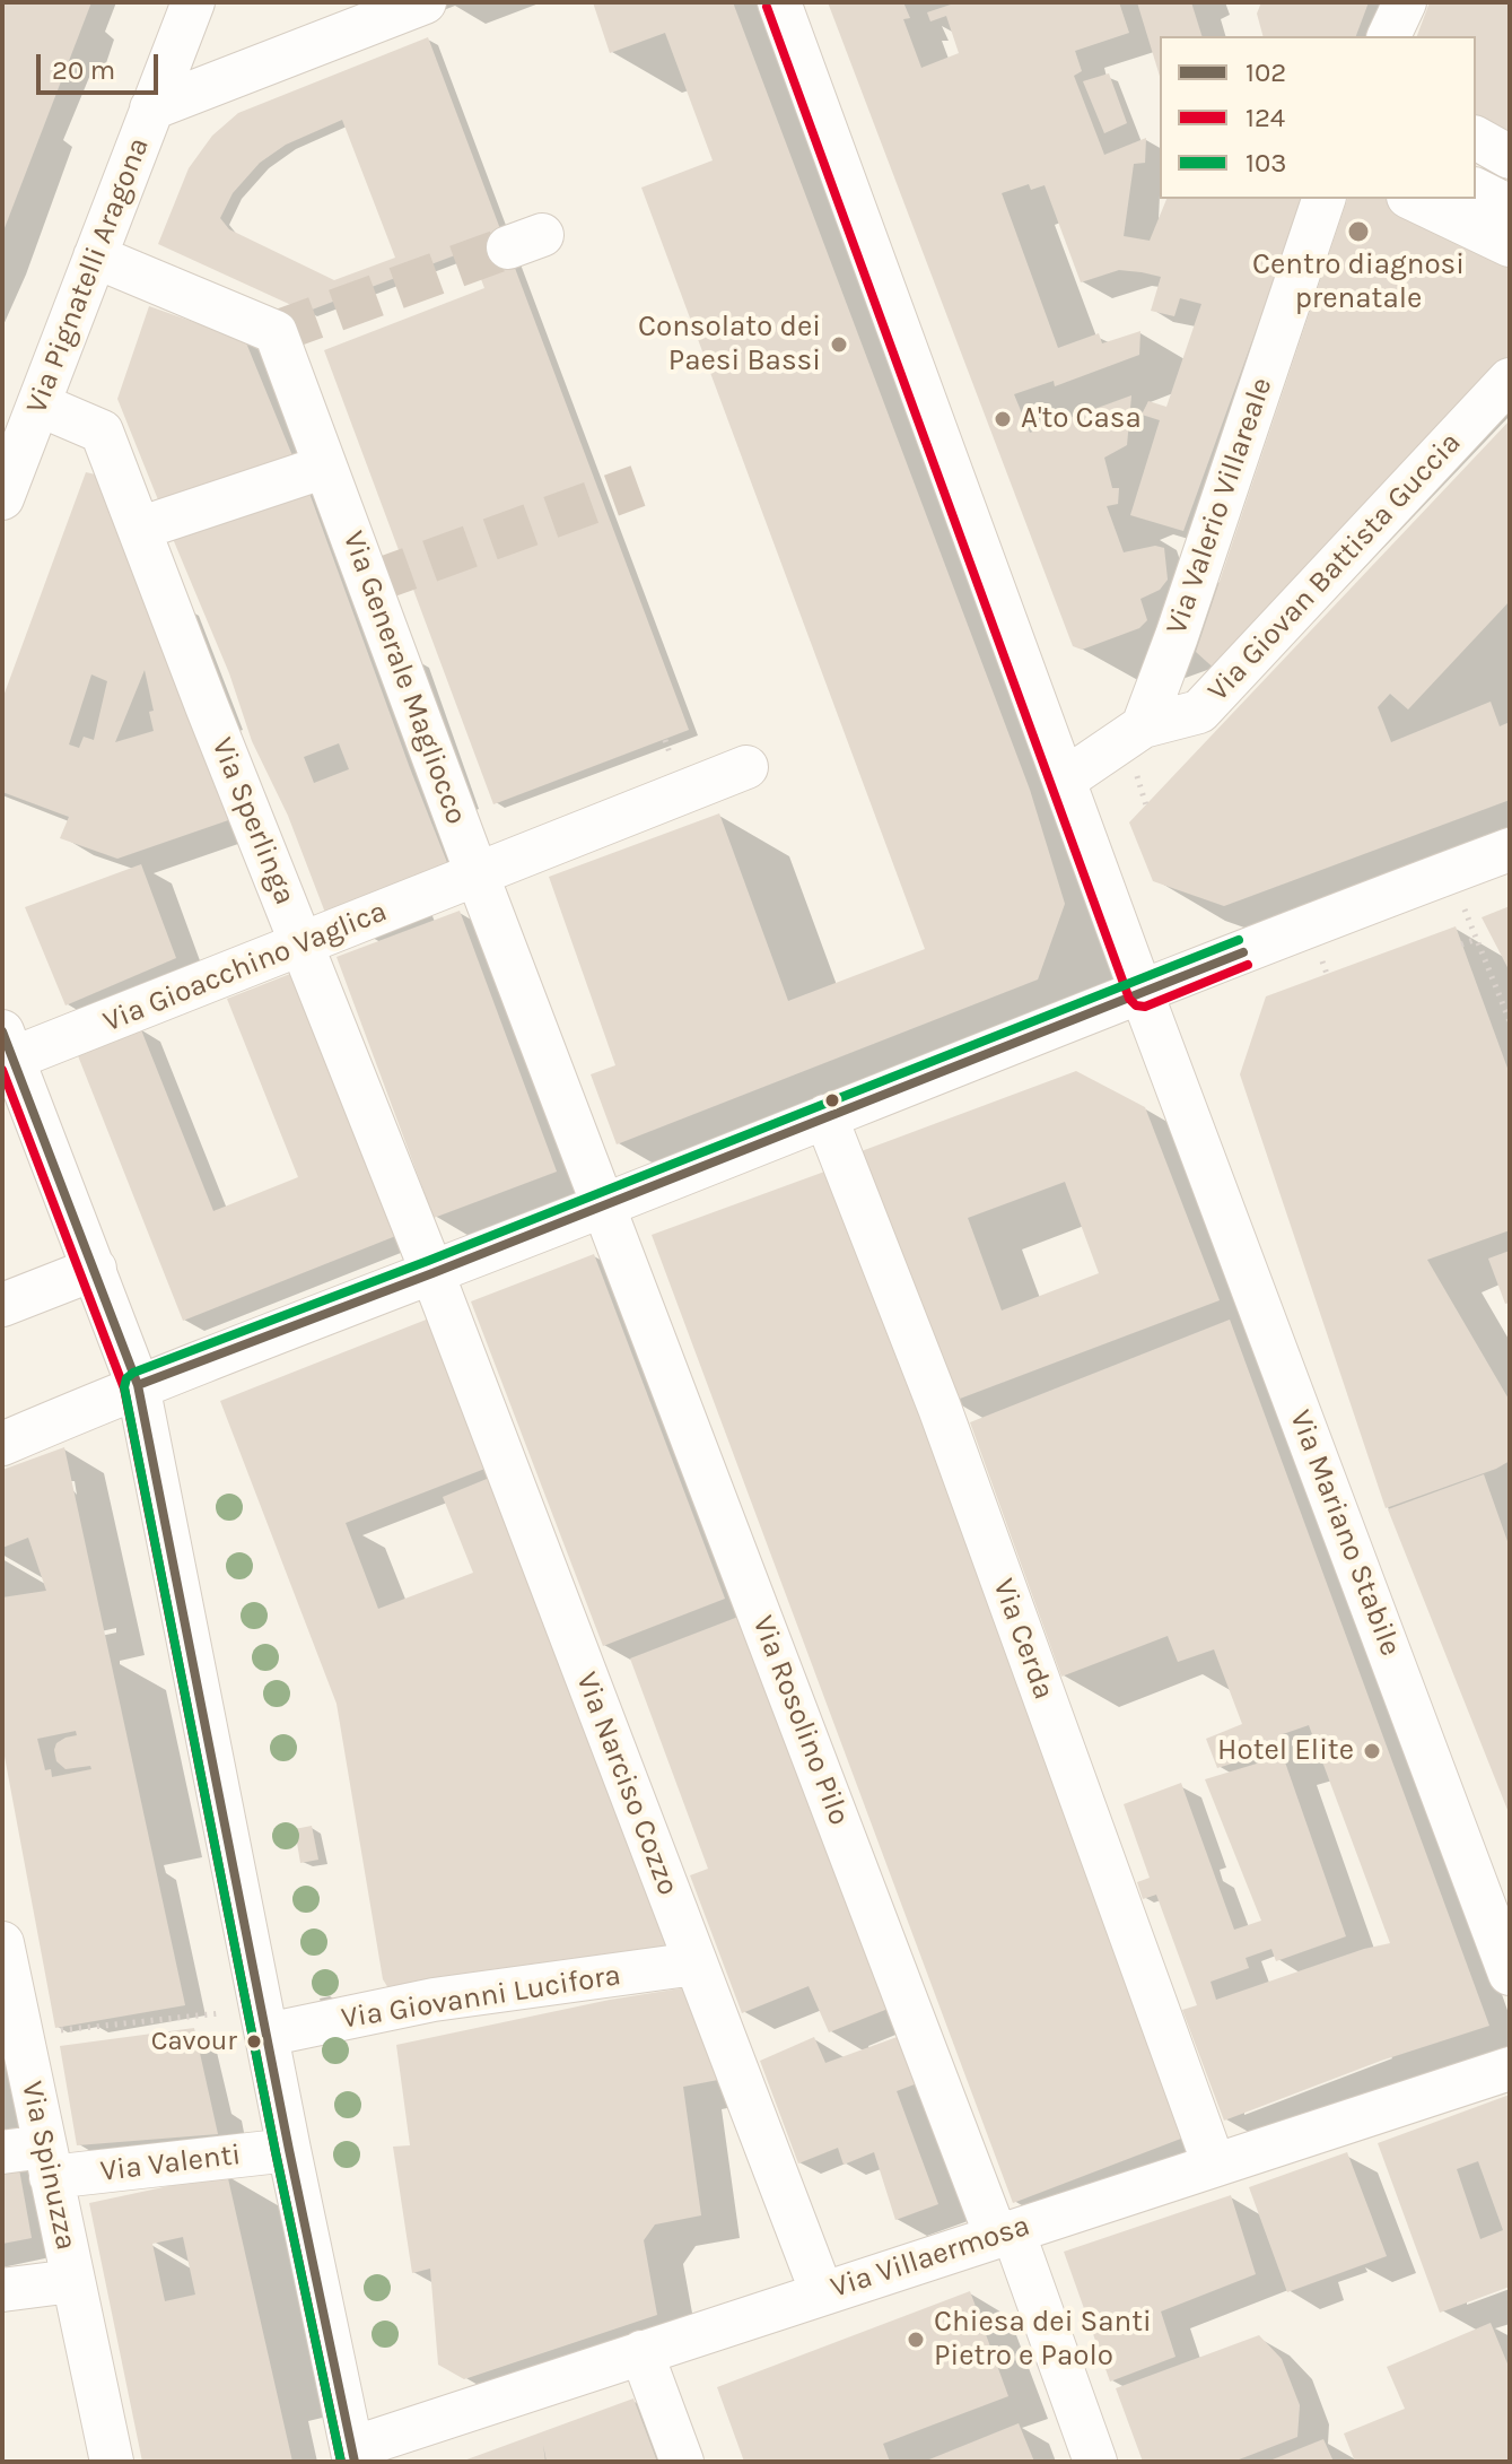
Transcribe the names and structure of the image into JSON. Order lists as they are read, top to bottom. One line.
{"streets":{"street":["Via Pignatelli Aragona","Via Valerio Villareale","Via Giovan Battista Guccia","Via Generale Magliocco","Via Sperlinga","Via Gioacchino Vaglica","Via Mariano Stabile","Via Cerda","Via Rosolino Pilo","Via Narciso Cozzo","Via Giovanni Lucifora","Via Valenti","Via Spinuzza","Via Villaermosa"]},"crossings":[["Via Pignatelli Aragona","Via Generale Magliocco"],["Via Pignatelli Aragona","Via Sperlinga"],["Via Valerio Villareale","Via Giovan Battista Guccia"],["Via Generale Magliocco","Via Gioacchino Vaglica"],["Via Generale Magliocco","Via Rosolino Pilo"],["Via Sperlinga","Via Gioacchino Vaglica"],["Via Sperlinga","Via Narciso Cozzo"],["Via Cerda","Via Villaermosa"],["Via Rosolino Pilo","Via Villaermosa"],["Via Narciso Cozzo","Via Giovanni Lucifora"],["Via Narciso Cozzo","Via Villaermosa"],["Via Valenti","Via Spinuzza"]],"places":["Centro diagnosi prenatale","Consolato dei Paesi Bassi","A'to Casa","Hotel Elite","Cavour","Chiesa dei Santi Pietro e Paolo"],"lines":["transit line 124","transit line 103","transit line 102"],"legend":["102","124","103"],"scale_bar":"20 m"}
